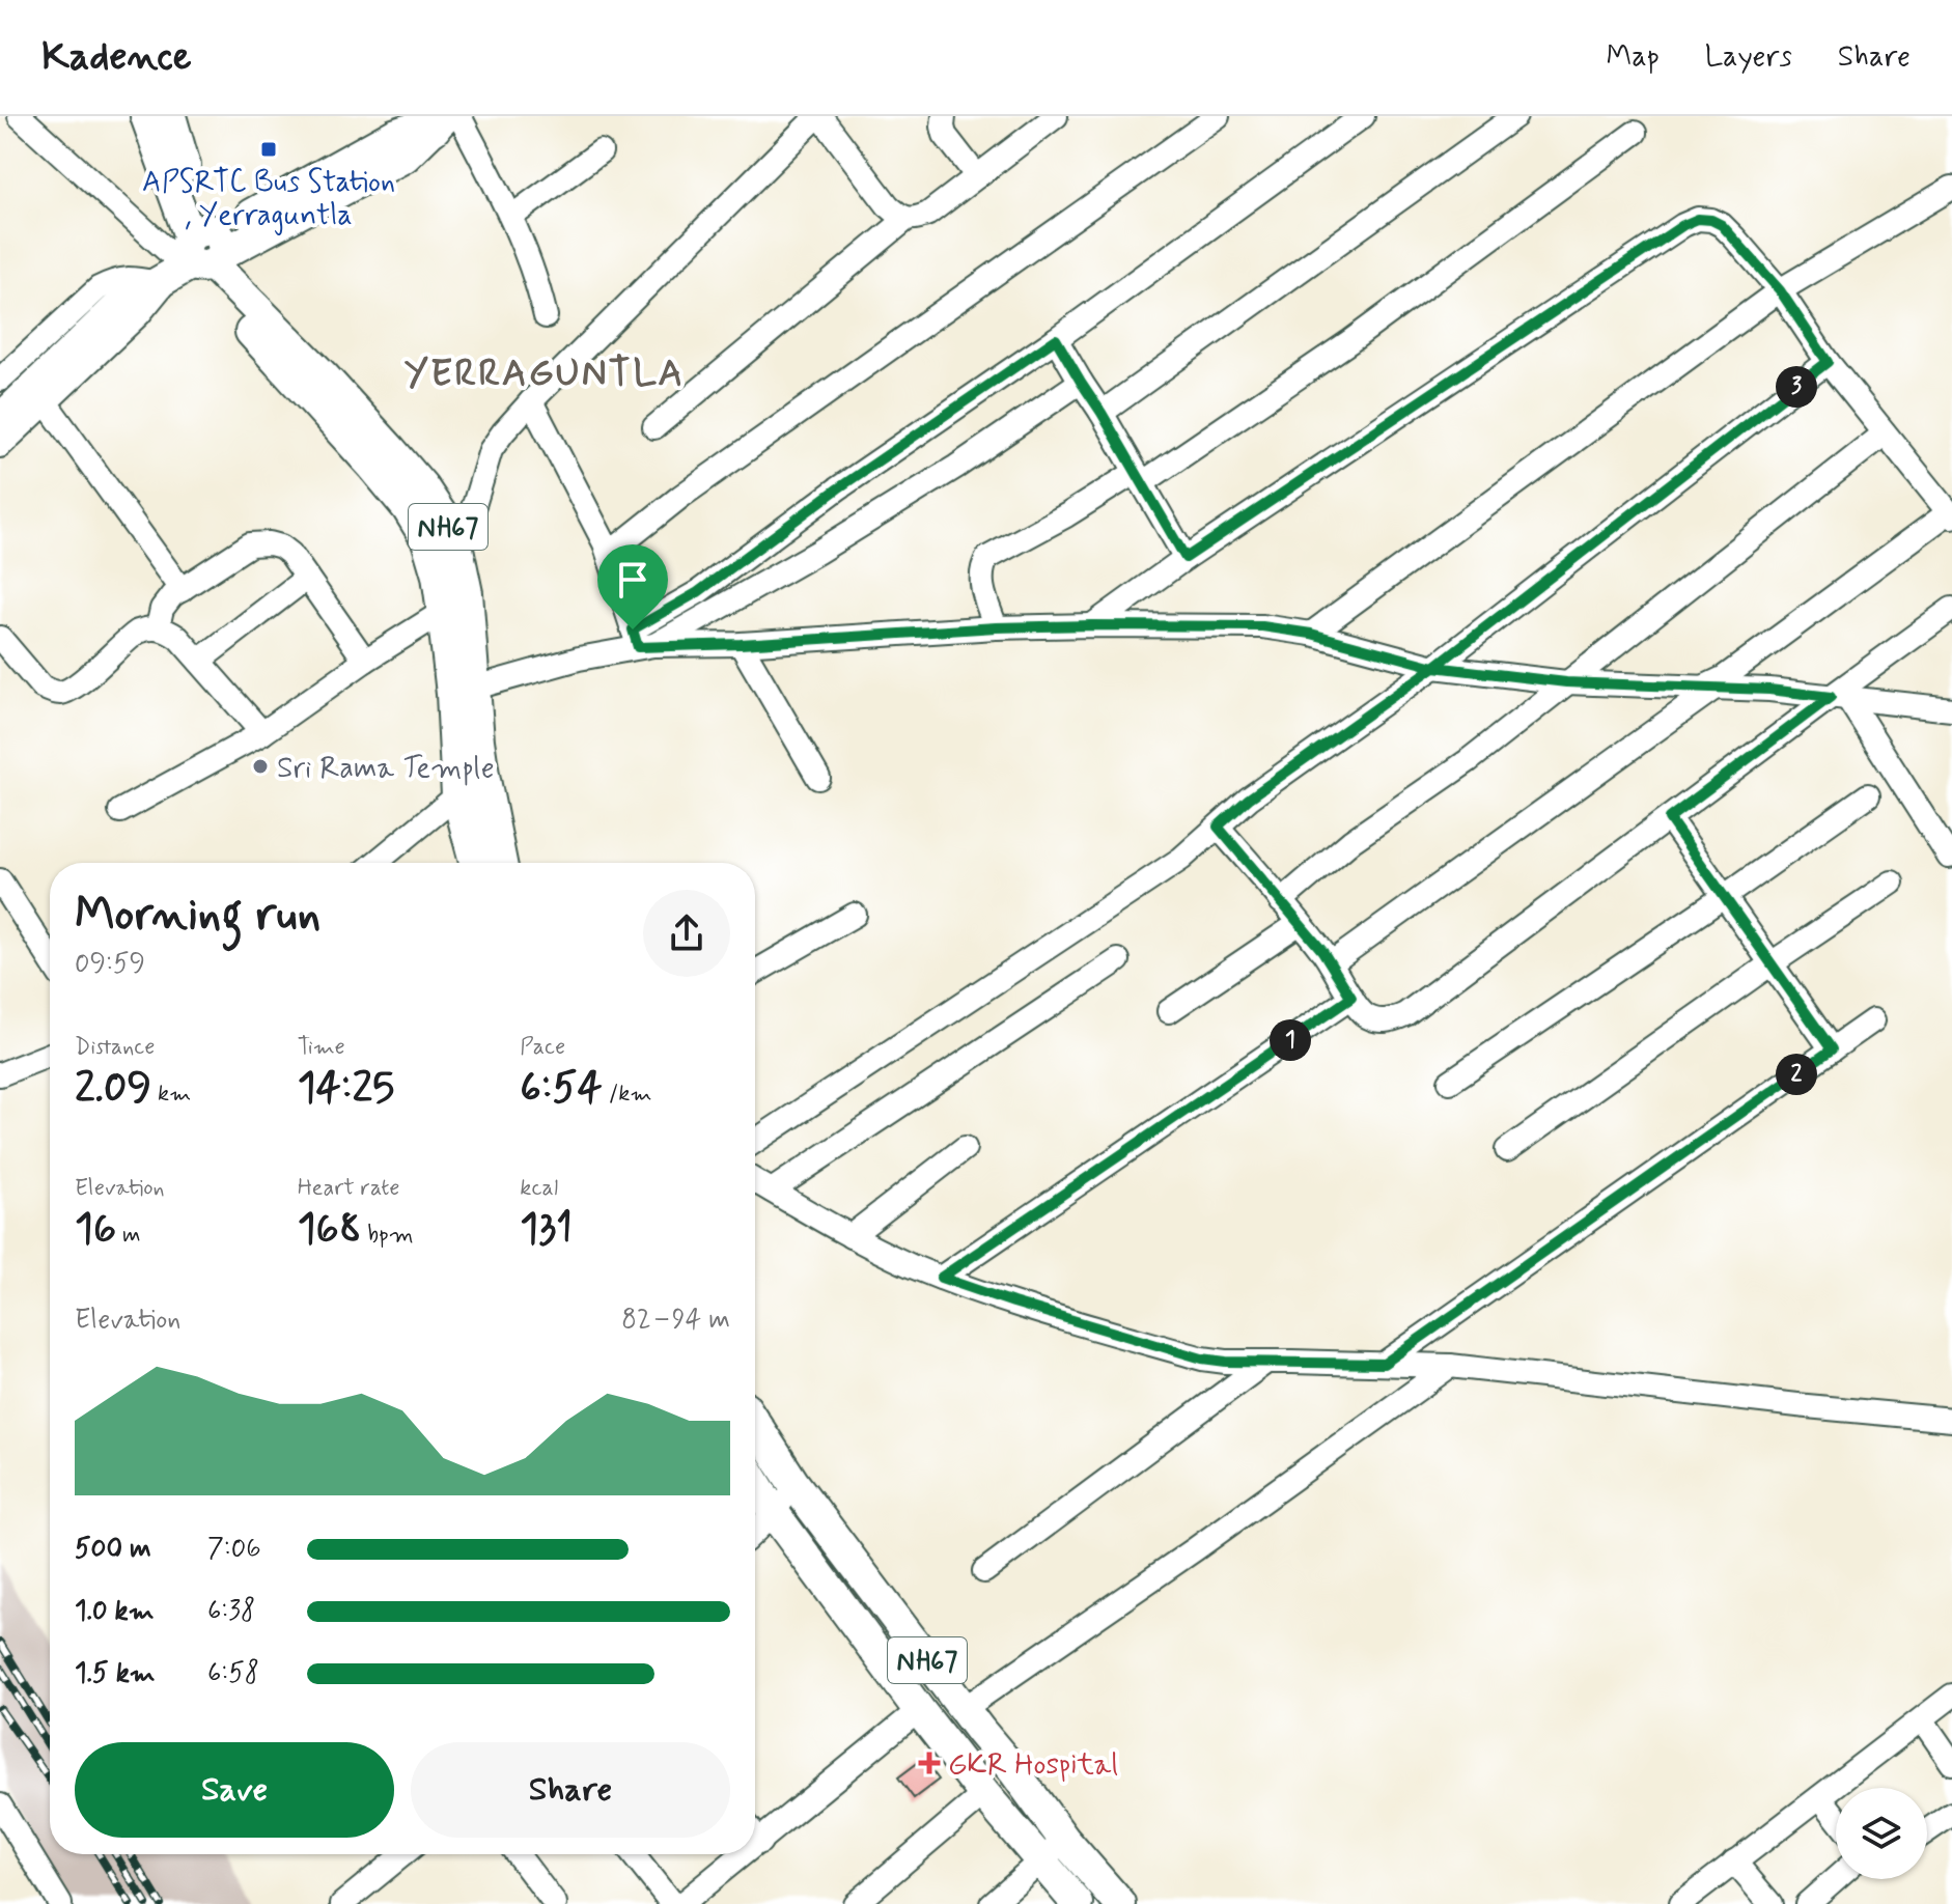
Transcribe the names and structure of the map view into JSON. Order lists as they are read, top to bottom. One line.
{"streets":{"highway":["NH67"]},"districts":["YERRAGUNTLA"],"places":{"transit":["APSRTC Bus Station , Yerraguntla"],"other":["Sri Rama Temple"],"health":["GKR Hospital"]},"page":{"header":"Kadence","nav":["Map","Layers","Share"],"pins":["3","1","2"],"heading":["Morning run","09:59"],"stats":[["Distance","2.09 km"],["Time","14:25"],["Pace","6:54 /km"],["Elevation","16 m"],["Heart rate","168 bpm"],["kcal","131"]],"chart":["Elevation","82–94 m"],"list":[{"name":"500 m","note":"7:06"},{"name":"1.0 km","note":"6:38"},{"name":"1.5 km","note":"6:58"}],"buttons":["Save","Share"]}}
